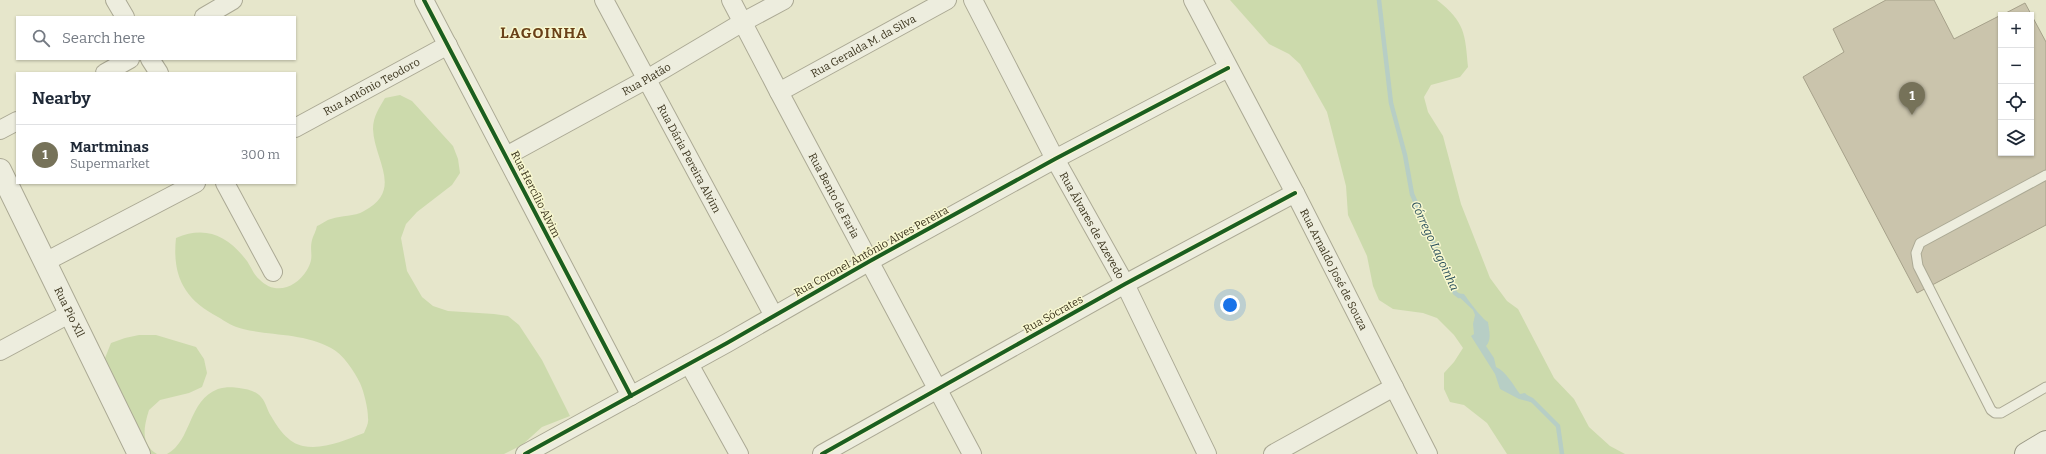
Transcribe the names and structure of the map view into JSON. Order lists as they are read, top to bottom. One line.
{"streets":{"street":["Rua Geralda M. da Silva","Rua Platão","Rua Antônio Teodoro","Rua Dária Pereira Alvim","Rua Hercílio Alvim","Rua Bento de Faria","Rua Álvares de Azevedo","Rua Coronel Antônio Alves Pereira","Rua Arnaldo José de Souza","Rua Pio Xll","Rua Sócrates"]},"crossings":[["Rua Geralda M. da Silva","Rua Bento de Faria"],["Rua Platão","Rua Dária Pereira Alvim"],["Rua Platão","Rua Hercílio Alvim"],["Rua Platão","Rua Bento de Faria"],["Rua Antônio Teodoro","Rua Hercílio Alvim"],["Rua Dária Pereira Alvim","Rua Coronel Antônio Alves Pereira"],["Rua Hercílio Alvim","Rua Coronel Antônio Alves Pereira"],["Rua Bento de Faria","Rua Coronel Antônio Alves Pereira"],["Rua Bento de Faria","Rua Sócrates"],["Rua Álvares de Azevedo","Rua Coronel Antônio Alves Pereira"],["Rua Álvares de Azevedo","Rua Sócrates"],["Rua Coronel Antônio Alves Pereira","Rua Arnaldo José de Souza"],["Rua Arnaldo José de Souza","Rua Sócrates"]],"districts":["LAGOINHA"],"water":["Córrego Lagoinha"],"page":{"map_buttons":["+","−"],"search":"Search here","heading":"Nearby","pins":"1","list":[{"mark":"1","name":"Martminas","note":"Supermarket","value":"300 m"}]}}
